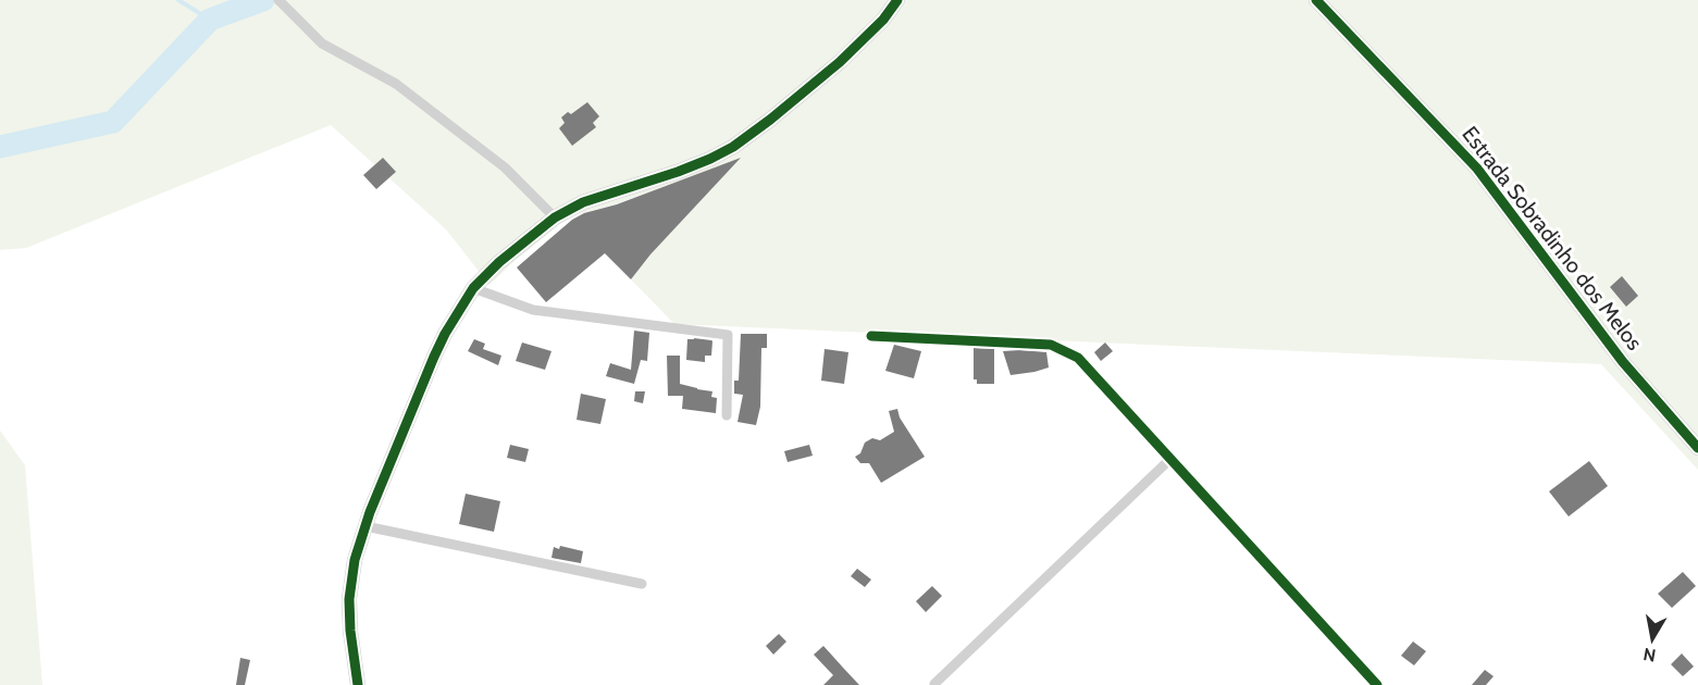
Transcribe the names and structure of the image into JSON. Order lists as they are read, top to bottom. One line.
{"streets":{"street":["Estrada Sobradinho dos Melos"]},"north":"bottom"}
